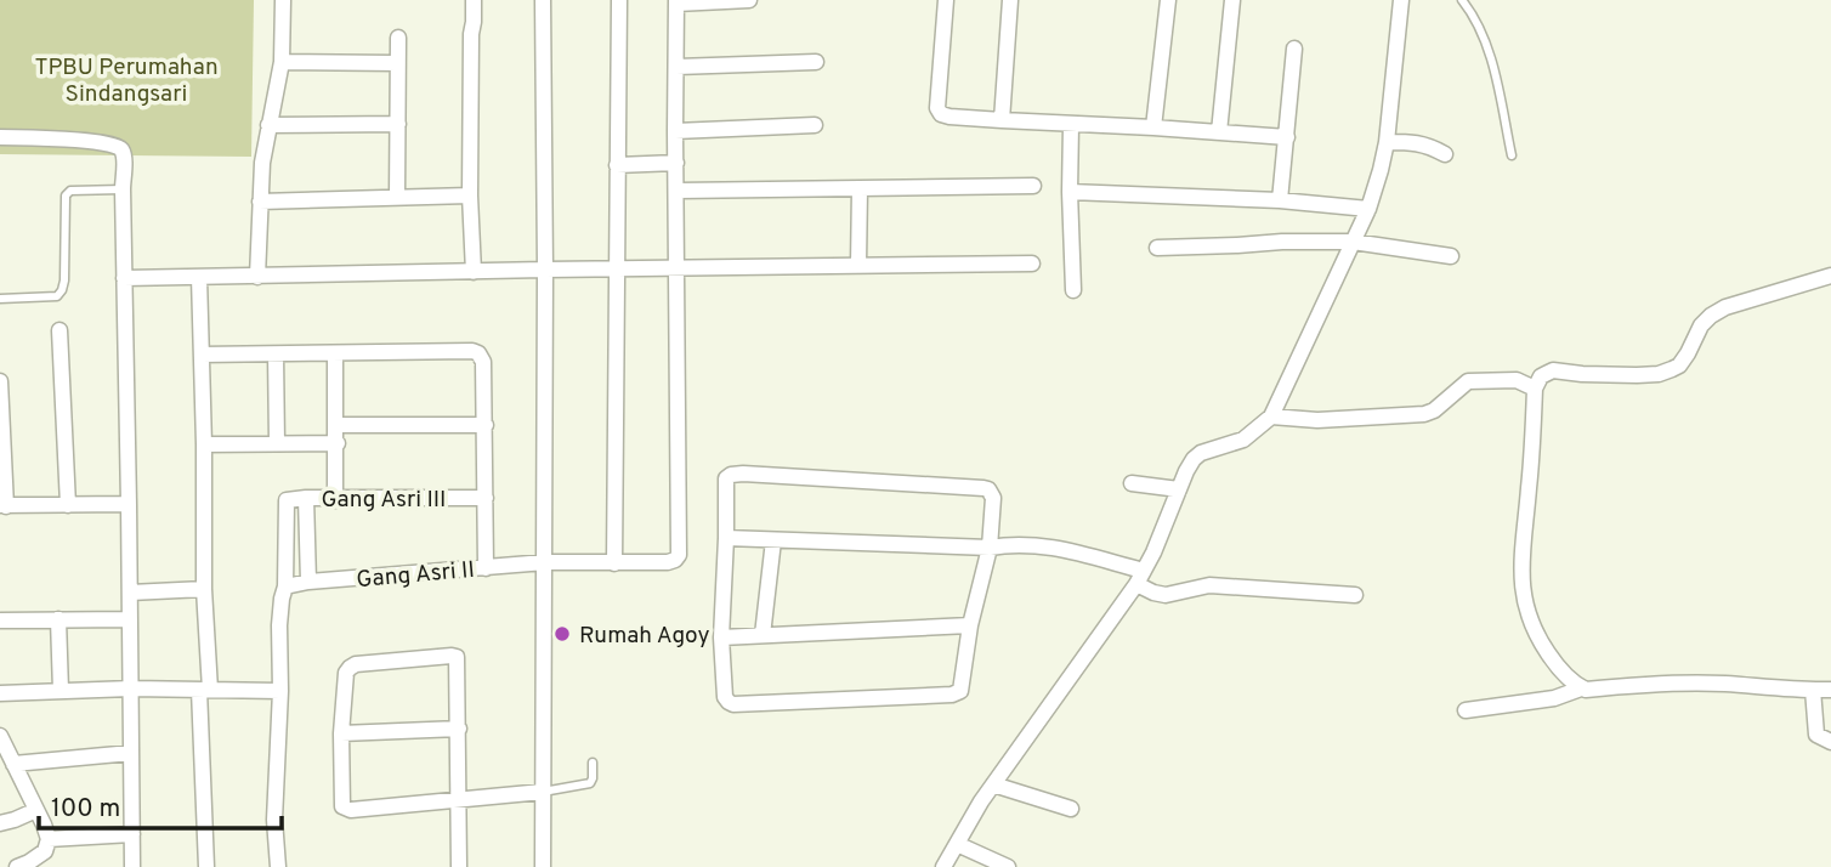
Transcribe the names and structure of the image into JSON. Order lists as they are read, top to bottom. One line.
{"streets":{"street":["Gang Asri III","Gang Asri II"]},"crossings":[["Gang Asri III","Gang Asri II"]],"parks":["TPBU Perumahan Sindangsari"],"places":["Rumah Agoy"],"scale_bar":"100 m"}
